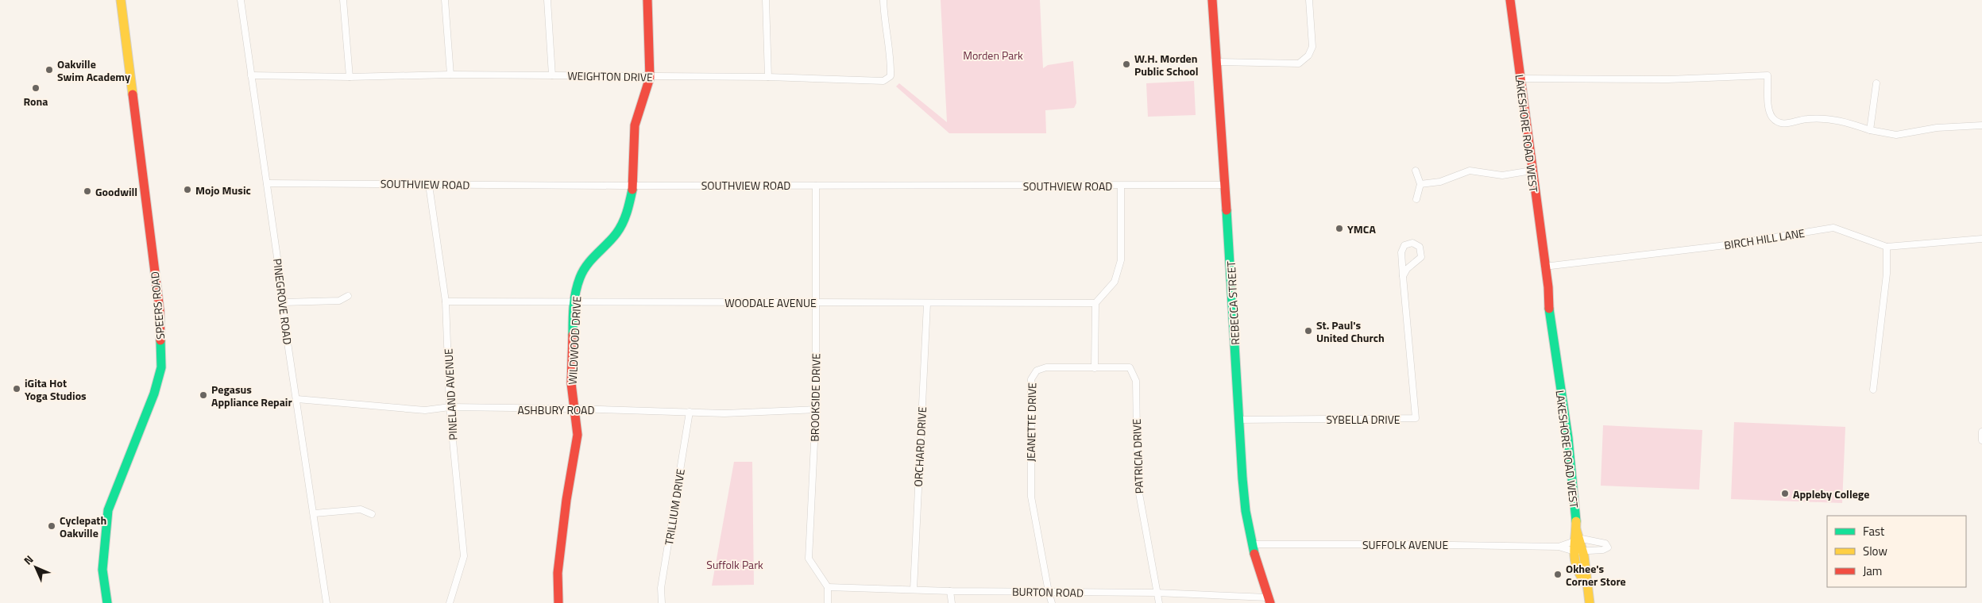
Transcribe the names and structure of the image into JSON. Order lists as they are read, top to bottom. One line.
{"streets":{"main road":["LAKESHORE ROAD WEST","REBECCA STREET","SPEERS ROAD","WILDWOOD DRIVE"],"street":["WEIGHTON DRIVE","SOUTHVIEW ROAD","BIRCH HILL LANE","PINEGROVE ROAD","WOODALE AVENUE","PINELAND AVENUE","BROOKSIDE DRIVE","ASHBURY ROAD","SYBELLA DRIVE","JEANETTE DRIVE","ORCHARD DRIVE","PATRICIA DRIVE","TRILLIUM DRIVE","SUFFOLK AVENUE","BURTON ROAD"]},"crossings":[["WEIGHTON DRIVE","PINEGROVE ROAD"],["WEIGHTON DRIVE","WILDWOOD DRIVE"],["LAKESHORE ROAD WEST","BIRCH HILL LANE"],["LAKESHORE ROAD WEST","SUFFOLK AVENUE"],["SOUTHVIEW ROAD","PINEGROVE ROAD"],["SOUTHVIEW ROAD","REBECCA STREET"],["SOUTHVIEW ROAD","WILDWOOD DRIVE"],["SOUTHVIEW ROAD","PINELAND AVENUE"],["SOUTHVIEW ROAD","BROOKSIDE DRIVE"],["PINEGROVE ROAD","ASHBURY ROAD"],["WOODALE AVENUE","WILDWOOD DRIVE"],["WOODALE AVENUE","PINELAND AVENUE"],["WOODALE AVENUE","BROOKSIDE DRIVE"],["WOODALE AVENUE","ORCHARD DRIVE"],["REBECCA STREET","SYBELLA DRIVE"],["REBECCA STREET","SUFFOLK AVENUE"],["REBECCA STREET","BURTON ROAD"],["WILDWOOD DRIVE","ASHBURY ROAD"],["PINELAND AVENUE","ASHBURY ROAD"],["BROOKSIDE DRIVE","ASHBURY ROAD"],["BROOKSIDE DRIVE","BURTON ROAD"],["ASHBURY ROAD","TRILLIUM DRIVE"],["JEANETTE DRIVE","PATRICIA DRIVE"],["JEANETTE DRIVE","BURTON ROAD"],["ORCHARD DRIVE","BURTON ROAD"],["PATRICIA DRIVE","BURTON ROAD"]],"parks":["Morden Park","Suffolk Park"],"places":["W.H. Morden Public School","Oakville Swim Academy","Rona","Mojo Music","Goodwill","YMCA","St. Paul's United Church","iGita Hot Yoga Studios","Pegasus Appliance Repair","Appleby College","Cyclepath Oakville","Okhee's Corner Store"],"legend":["Fast","Slow","Jam"],"north":"top left"}
